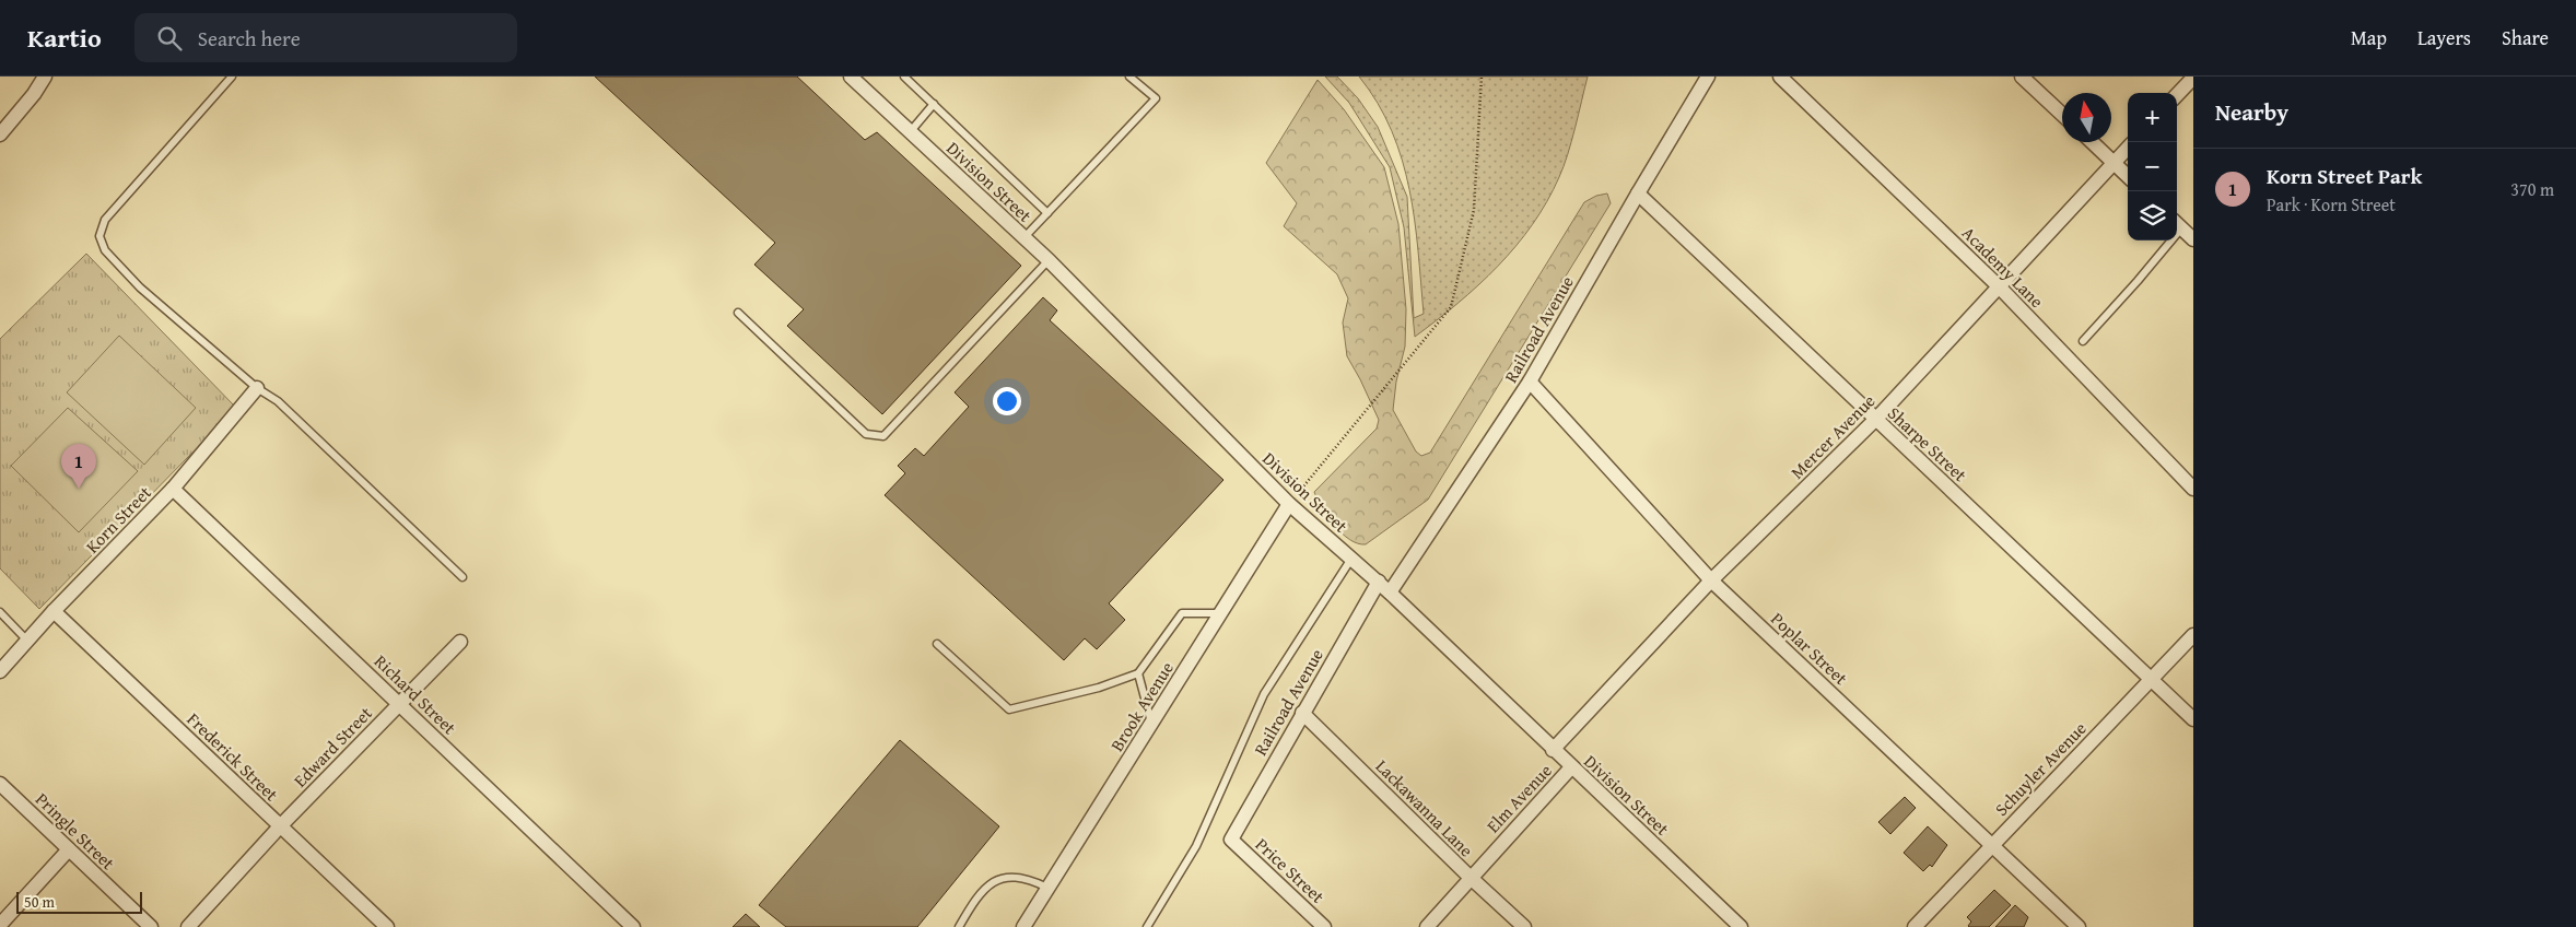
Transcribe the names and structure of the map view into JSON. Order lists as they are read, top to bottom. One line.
{"streets":{"street":["Division Street","Academy Lane","Railroad Avenue","Mercer Avenue","Sharpe Street","Korn Street","Poplar Street","Richard Street","Brook Avenue","Edward Street","Frederick Street","Schuyler Avenue","Elm Avenue","Lackawanna Lane","Pringle Street","Price Street"]},"crossings":[["Division Street","Railroad Avenue"],["Division Street","Mercer Avenue"],["Division Street","Brook Avenue"],["Division Street","Elm Avenue"],["Academy Lane","Mercer Avenue"],["Railroad Avenue","Sharpe Street"],["Railroad Avenue","Poplar Street"],["Railroad Avenue","Lackawanna Lane"],["Railroad Avenue","Price Street"],["Mercer Avenue","Sharpe Street"],["Mercer Avenue","Poplar Street"],["Sharpe Street","Schuyler Avenue"],["Korn Street","Richard Street"],["Korn Street","Frederick Street"],["Poplar Street","Schuyler Avenue"],["Richard Street","Edward Street"],["Edward Street","Frederick Street"],["Elm Avenue","Lackawanna Lane"]],"scale_bar":"50 m","north":"top","page":{"header":"Kartio","search":"Search here","nav":["Map","Layers","Share"],"heading":"Nearby","map_buttons":["+","−"],"list":[{"mark":"1","name":"Korn Street Park","note":"Park · Korn Street","value":"370 m"}],"pins":"1","scale":"50 m"}}
